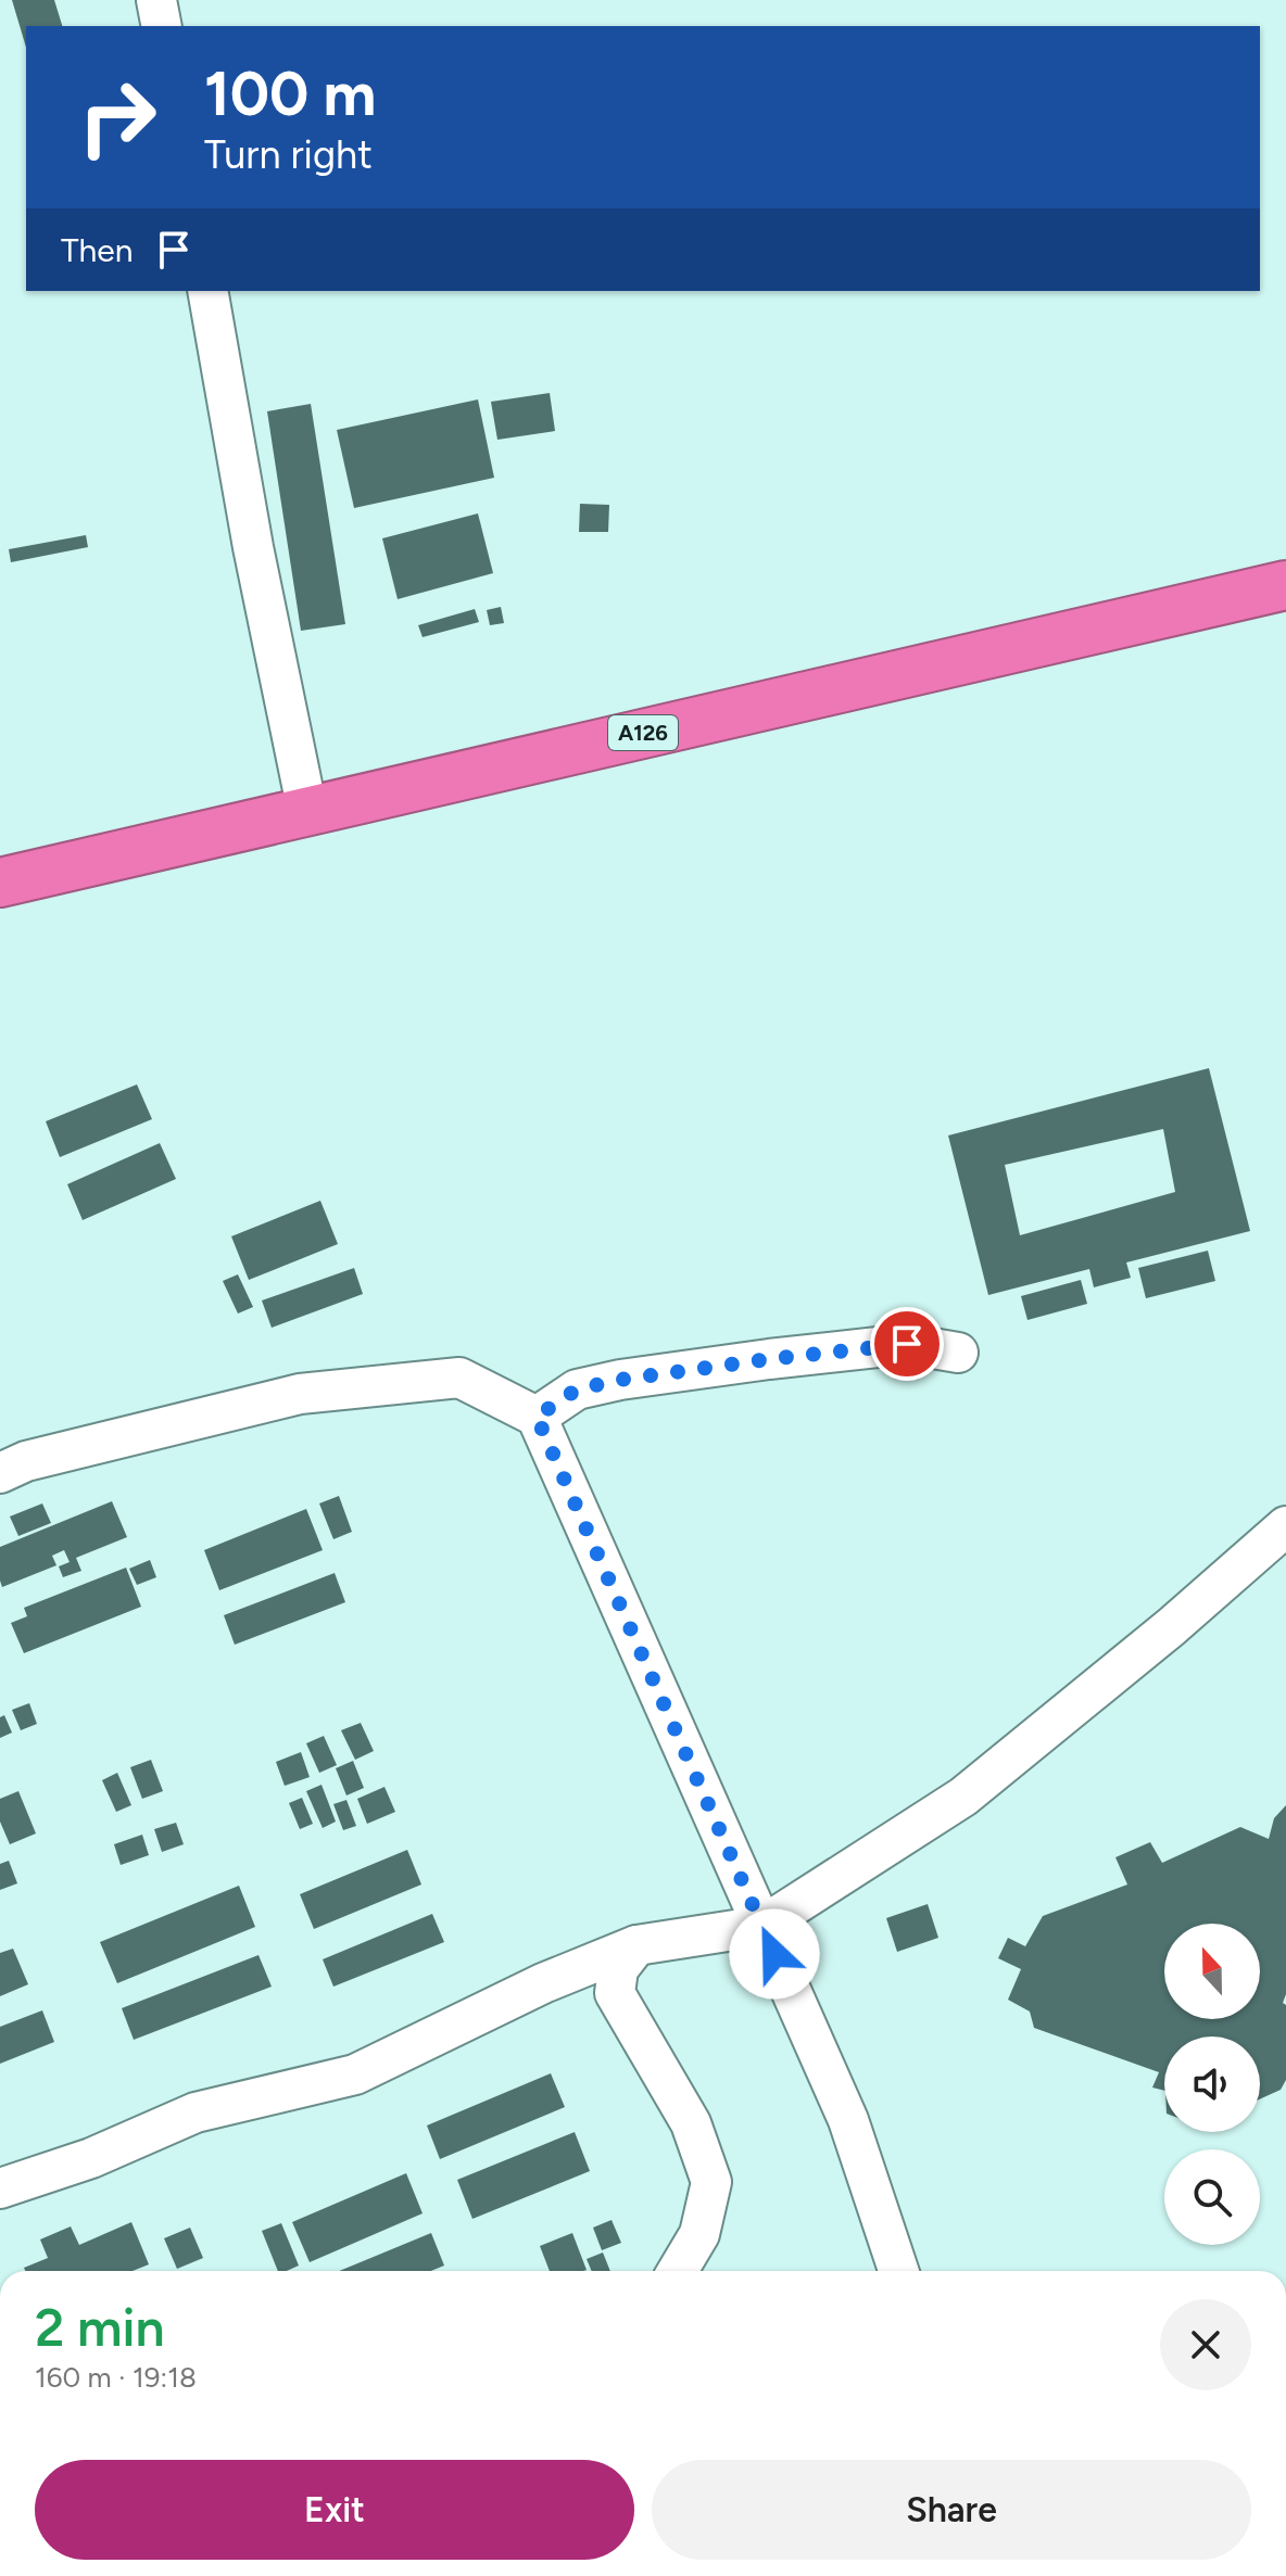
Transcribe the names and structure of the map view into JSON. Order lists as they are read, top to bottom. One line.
{"streets":{"highway":["A126"]},"north":"top","page":{"turn":["100 m","Turn right"],"then":"Then","heading":["2 min","160 m · 19:18"],"buttons":["Exit","Share"]}}
